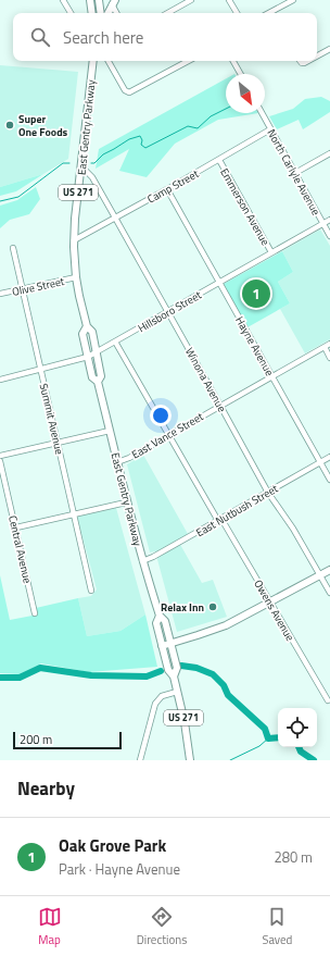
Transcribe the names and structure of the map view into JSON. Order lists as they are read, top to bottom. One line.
{"streets":{"main road":["East Gentry Parkway","US 271"],"street":["North Carlyle Avenue","Camp Street","Emmerson Avenue","Olive Street","Hillsboro Street","Hayne Avenue","Winona Avenue","Summit Avenue","East Vance Street","East Nutbush Street","Central Avenue","Owens Avenue"]},"crossings":[["East Gentry Parkway","Camp Street"],["East Gentry Parkway","Olive Street"],["East Gentry Parkway","Hillsboro Street"],["East Gentry Parkway","Winona Avenue"],["East Gentry Parkway","East Vance Street"],["East Gentry Parkway","East Nutbush Street"],["North Carlyle Avenue","Camp Street"],["North Carlyle Avenue","Hillsboro Street"],["Camp Street","Emmerson Avenue"],["Camp Street","Hayne Avenue"],["Camp Street","Winona Avenue"],["Emmerson Avenue","Hillsboro Street"],["Olive Street","Summit Avenue"],["Hillsboro Street","Hayne Avenue"],["Hillsboro Street","Winona Avenue"],["Hillsboro Street","Summit Avenue"],["Hillsboro Street","Owens Avenue"],["Hayne Avenue","East Vance Street"],["Hayne Avenue","East Nutbush Street"],["Winona Avenue","East Vance Street"],["Winona Avenue","East Nutbush Street"],["East Vance Street","Owens Avenue"],["East Nutbush Street","Owens Avenue"]],"places":["Super One Foods","Relax Inn"],"scale_bar":"200 m","north":"bottom right","page":{"search":"Search here","pins":"1","scale":"200 m","heading":"Nearby","list":[{"mark":"1","name":"Oak Grove Park","note":"Park · Hayne Avenue","value":"280 m"}],"nav":["Map","Directions","Saved"]}}
